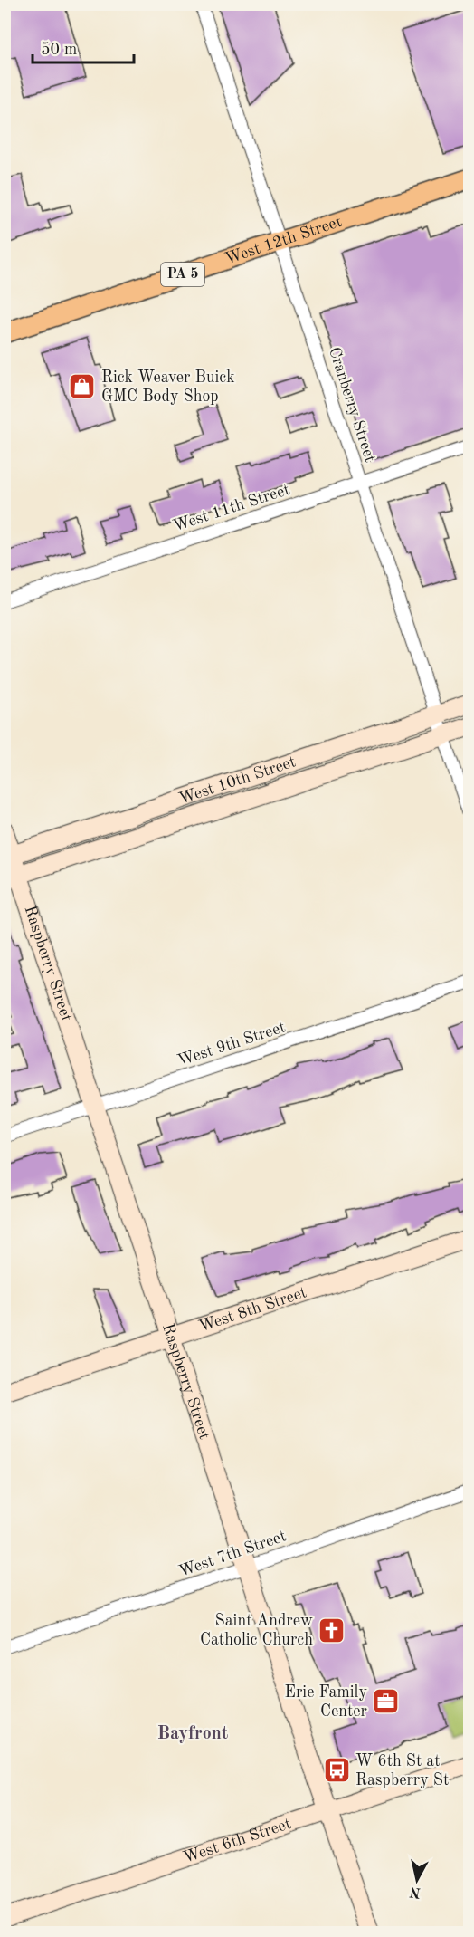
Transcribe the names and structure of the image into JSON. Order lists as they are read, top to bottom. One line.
{"streets":{"main road":["West 12th Street","PA 5"],"street":["Cranberry Street","West 11th Street","West 10th Street","Raspberry Street","West 9th Street","West 8th Street","West 7th Street","West 6th Street"]},"crossings":[["West 12th Street","Cranberry Street"],["Cranberry Street","West 11th Street"],["Cranberry Street","West 10th Street"],["West 10th Street","Raspberry Street"],["Raspberry Street","West 9th Street"],["Raspberry Street","West 8th Street"],["Raspberry Street","West 7th Street"],["Raspberry Street","West 6th Street"]],"districts":["Bayfront"],"places":{"shop":["Rick Weaver Buick GMC Body Shop"],"church":["Saint Andrew Catholic Church"],"office":["Erie Family Center"],"bus stop":["W 6th St at Raspberry St"]},"scale_bar":"50 m","north":"bottom"}
